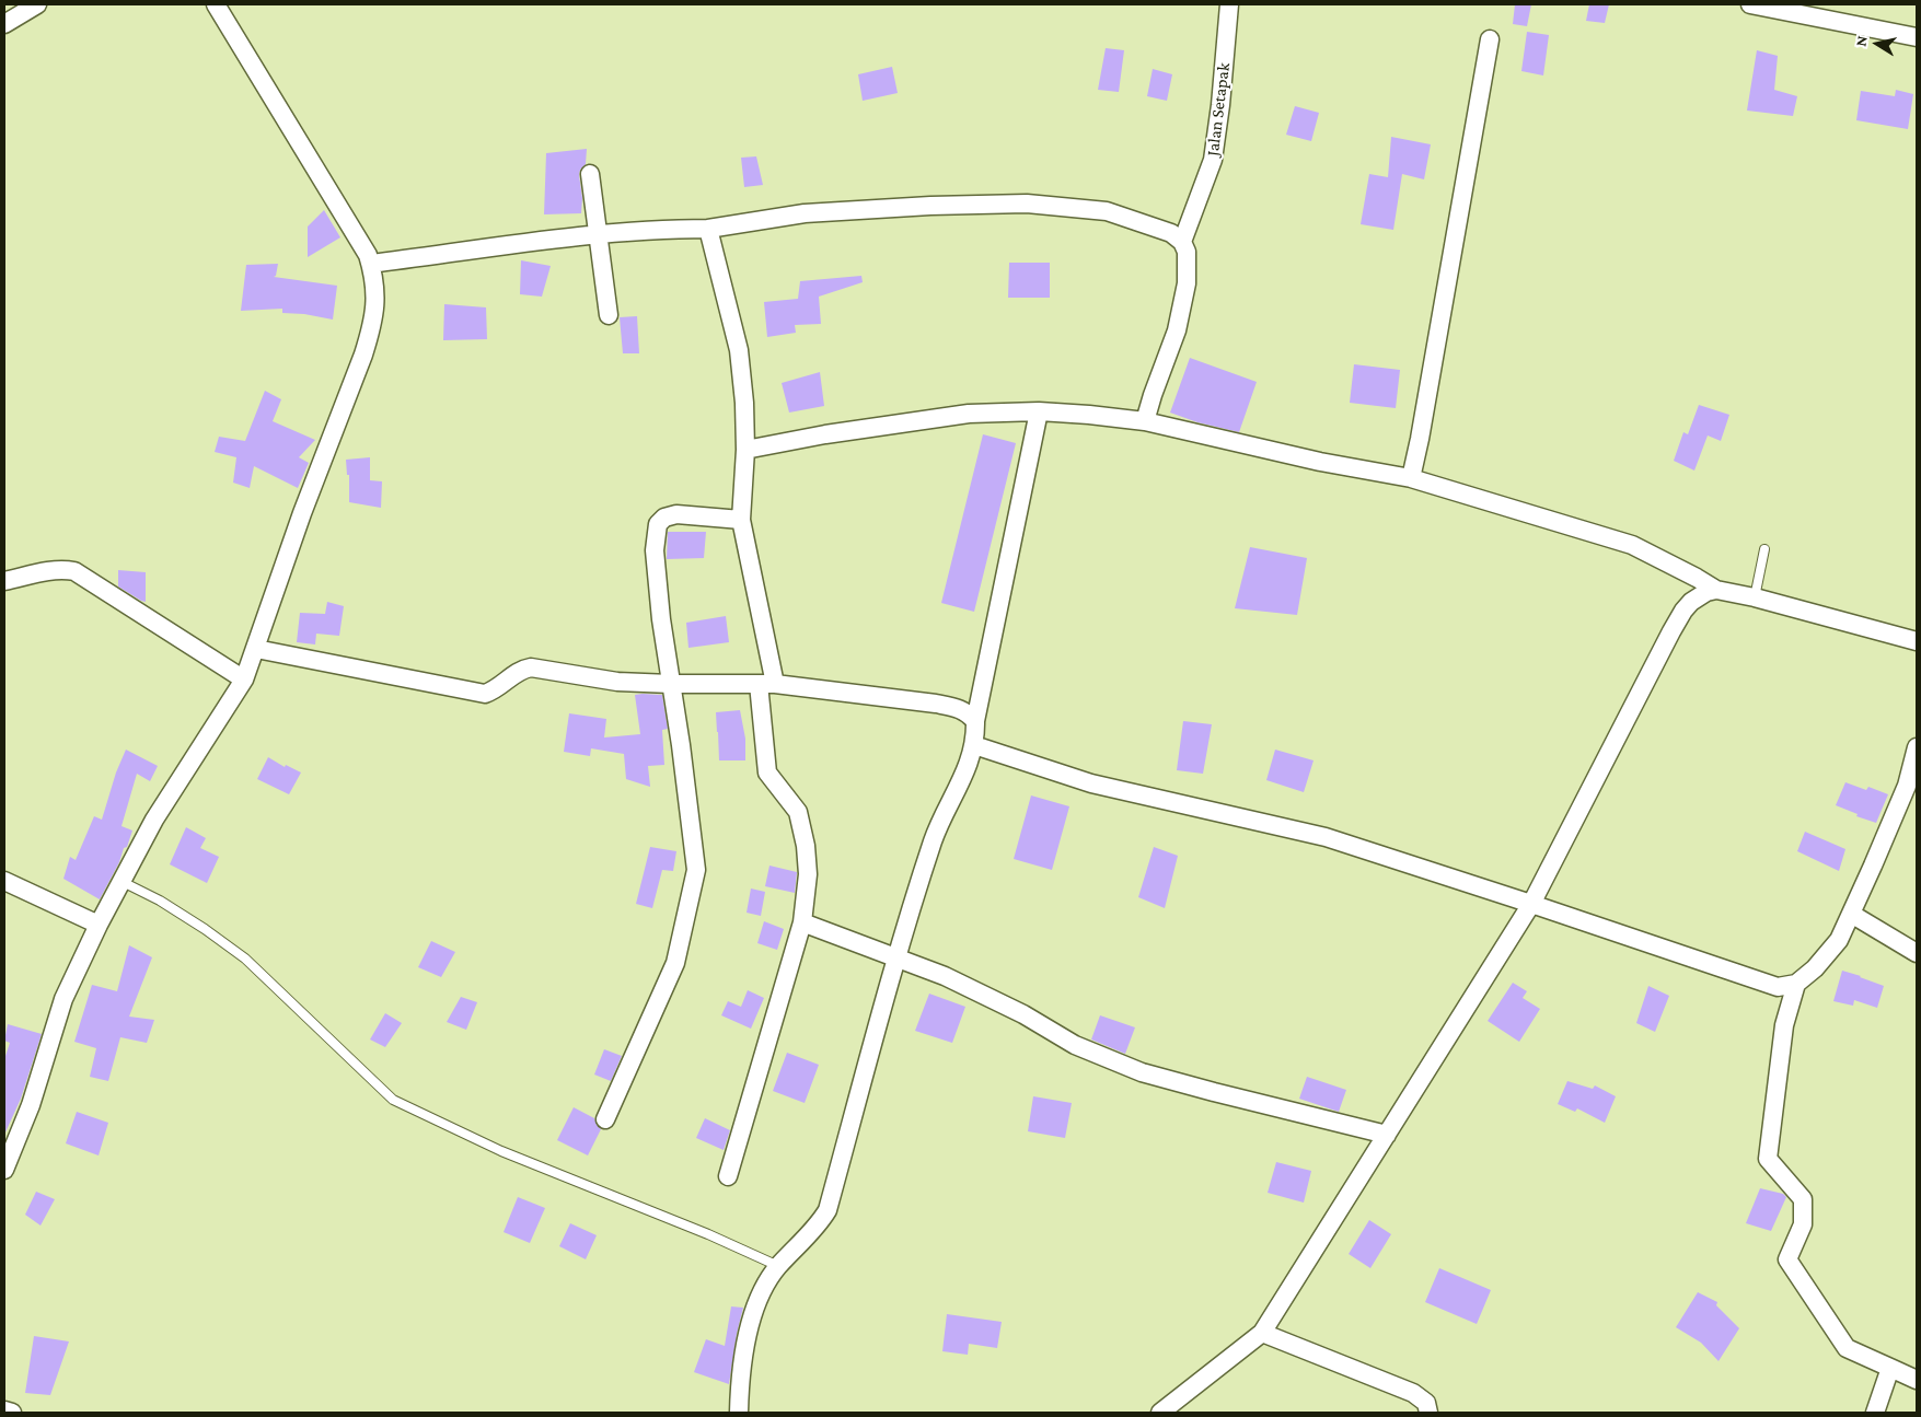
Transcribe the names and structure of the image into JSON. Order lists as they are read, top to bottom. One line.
{"streets":{"street":["Jalan Setapak"]},"north":"left"}
